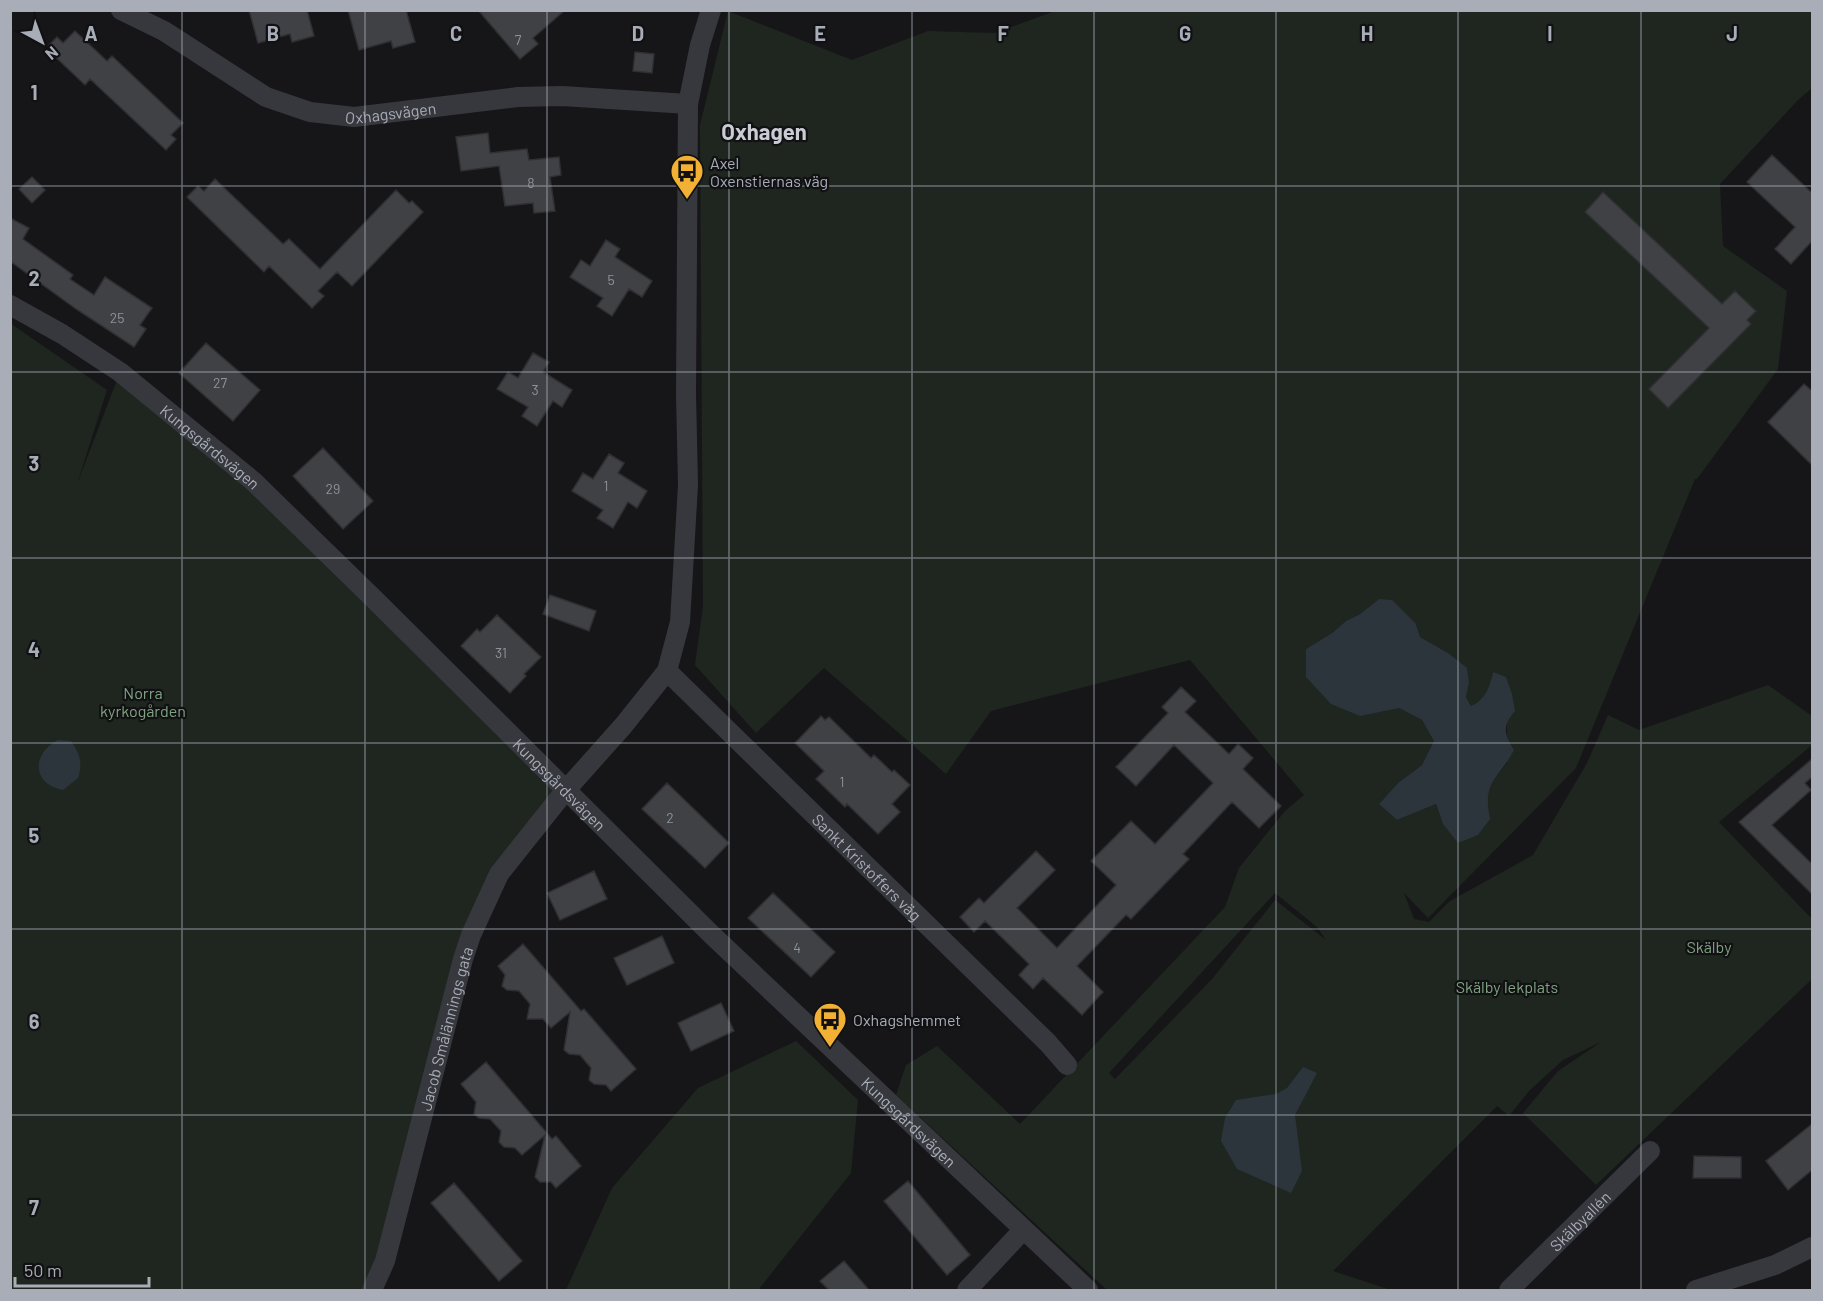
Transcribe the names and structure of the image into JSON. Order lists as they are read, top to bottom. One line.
{"streets":{"street":["Oxhagsvägen","Kungsgårdsvägen","Sankt Kristoffers väg","Jacob Smålännings gata","Skälbyallén"]},"crossings":[["Kungsgårdsvägen","Jacob Smålännings gata"]],"districts":["Oxhagen"],"parks":["Norra kyrkogården","Skälby","Skälby lekplats"],"places":{"bus stop":["Axel Oxenstiernas väg","Oxhagshemmet"]},"house_numbers":["7","8","5","25","27","3","1","29","31","1","2","4"],"scale_bar":"50 m","north":"bottom right","grid":{"columns":["A","B","C","D","E","F","G","H","I","J"],"rows":["1","2","3","4","5","6","7"]}}
